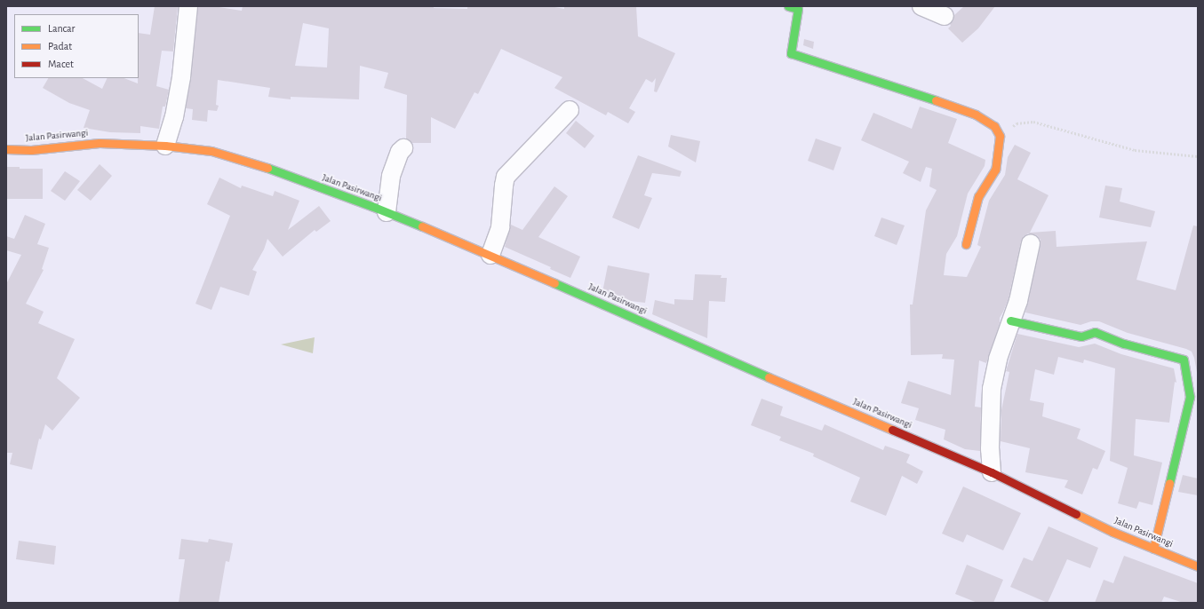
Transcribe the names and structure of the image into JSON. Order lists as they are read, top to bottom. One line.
{"streets":{"street":["Jalan Pasirwangi"]},"legend":["Lancar","Padat","Macet"]}
